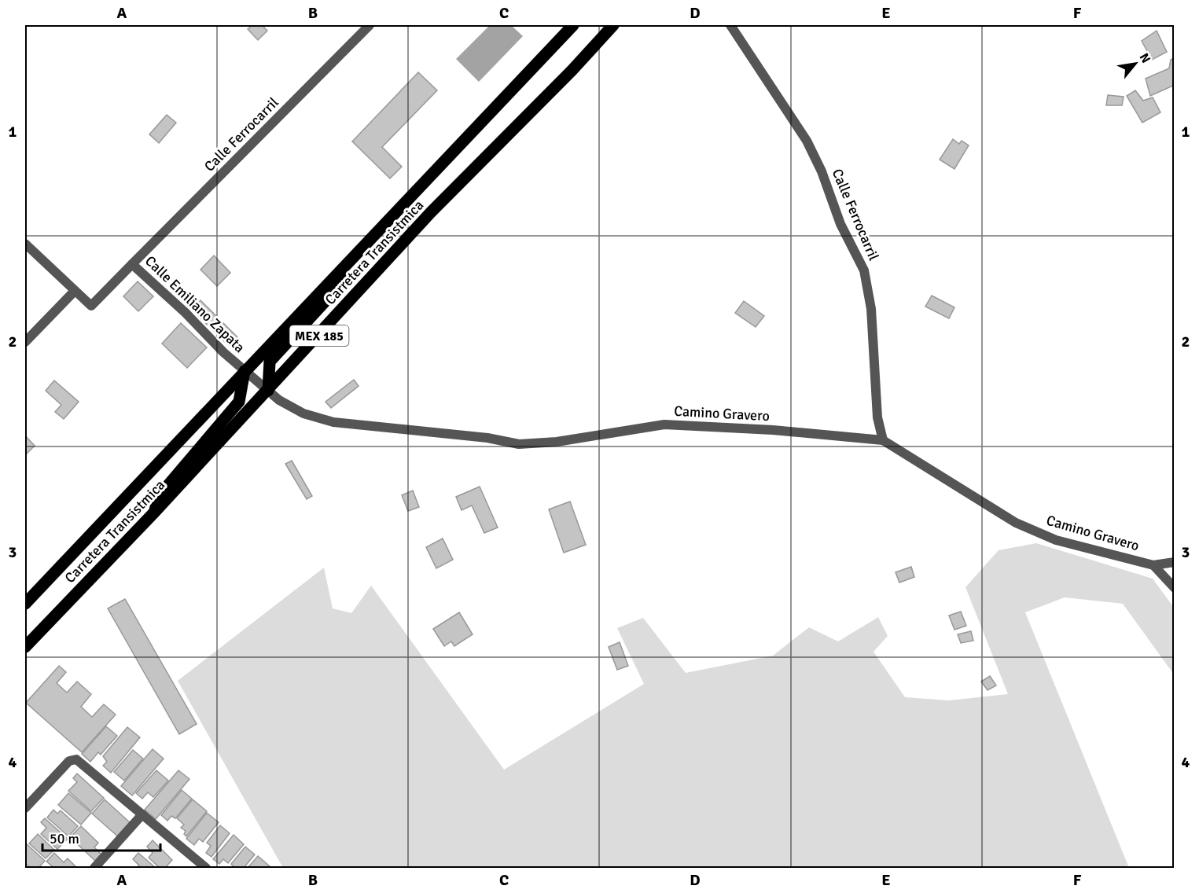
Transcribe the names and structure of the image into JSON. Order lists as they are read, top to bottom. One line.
{"streets":{"main road":["Carretera Transistmica","MEX 185"],"street":["Calle Ferrocarril","Calle Emiliano Zapata","Camino Gravero"]},"crossings":[["Calle Ferrocarril","Calle Emiliano Zapata"],["Calle Ferrocarril","Camino Gravero"],["Carretera Transistmica","Calle Emiliano Zapata"],["Carretera Transistmica","Camino Gravero"],["Calle Emiliano Zapata","Camino Gravero"]],"scale_bar":"50 m","north":"top right","grid":{"columns":["A","B","C","D","E","F"],"rows":["1","2","3","4"]}}
